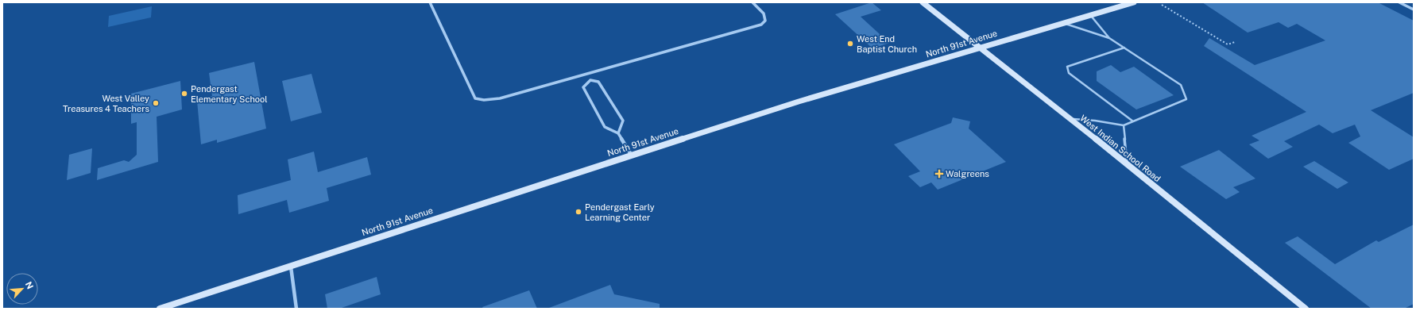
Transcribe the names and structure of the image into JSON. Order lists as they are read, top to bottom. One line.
{"streets":{"main road":["North 91st Avenue","West Indian School Road"]},"crossings":[["North 91st Avenue","West Indian School Road"]],"places":{"other":["West End Baptist Church","Pendergast Elementary School","West Valley Treasures 4 Teachers","Pendergast Early Learning Center"],"health":["Walgreens"]},"north":"top right"}
